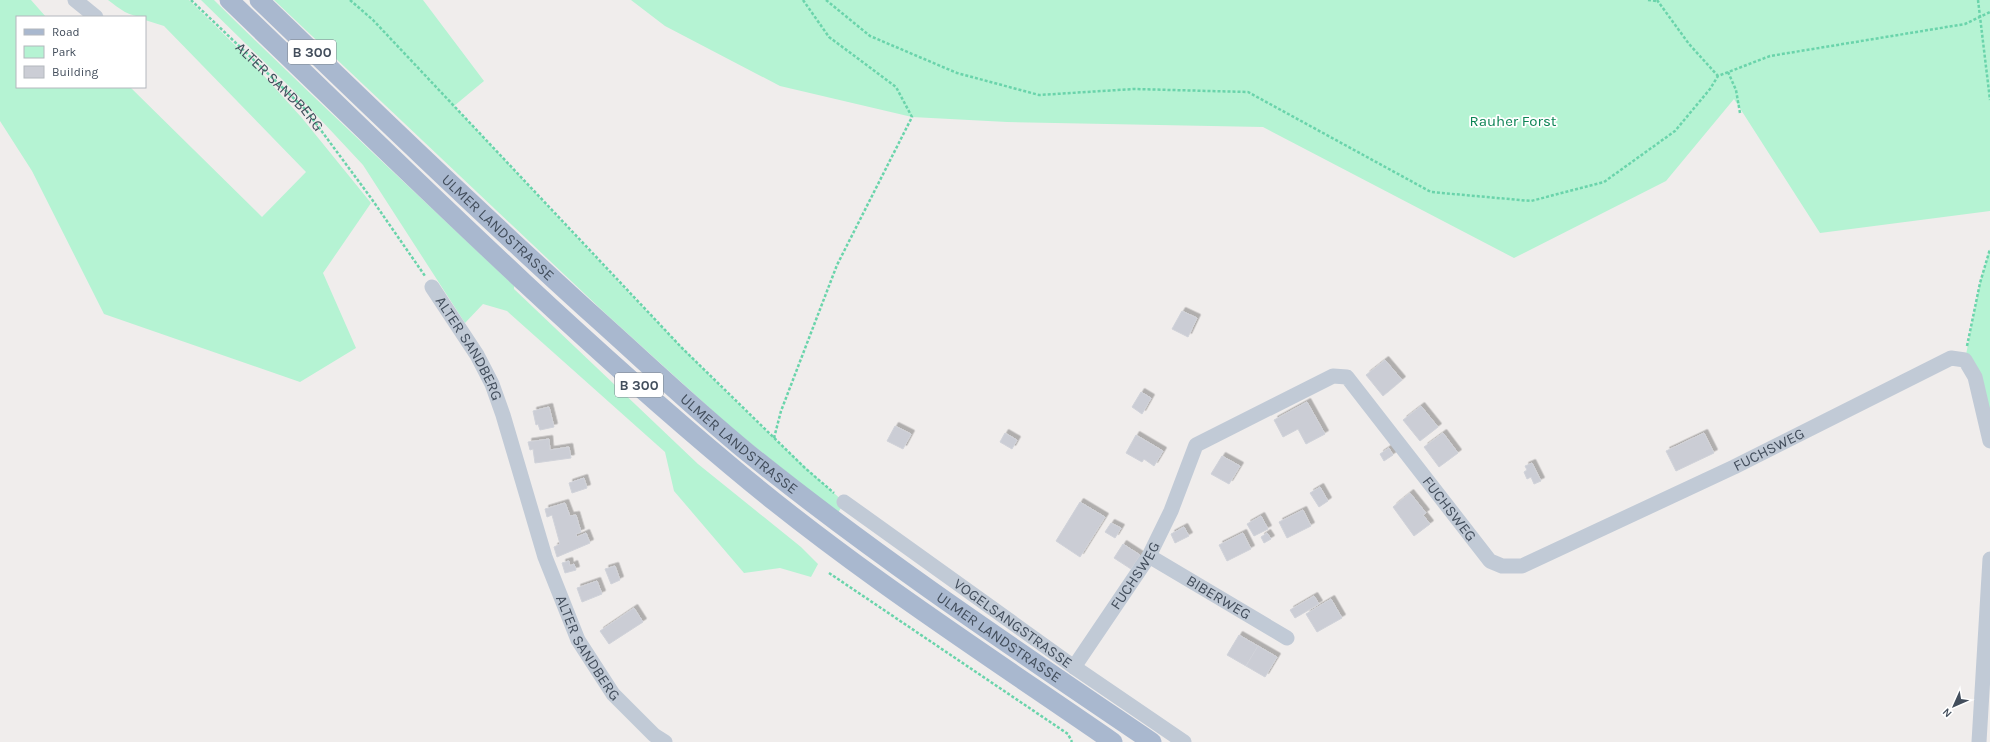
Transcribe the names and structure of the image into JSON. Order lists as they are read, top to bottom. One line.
{"streets":{"main road":["B 300","ULMER LANDSTRASSE"],"street":["ALTER SANDBERG","FUCHSWEG","BIBERWEG","VOGELSANGSTRASSE"]},"crossings":[["FUCHSWEG","BIBERWEG"],["FUCHSWEG","VOGELSANGSTRASSE"]],"parks":["Rauher Forst"],"legend":["Road","Park","Building"],"north":"bottom left"}
